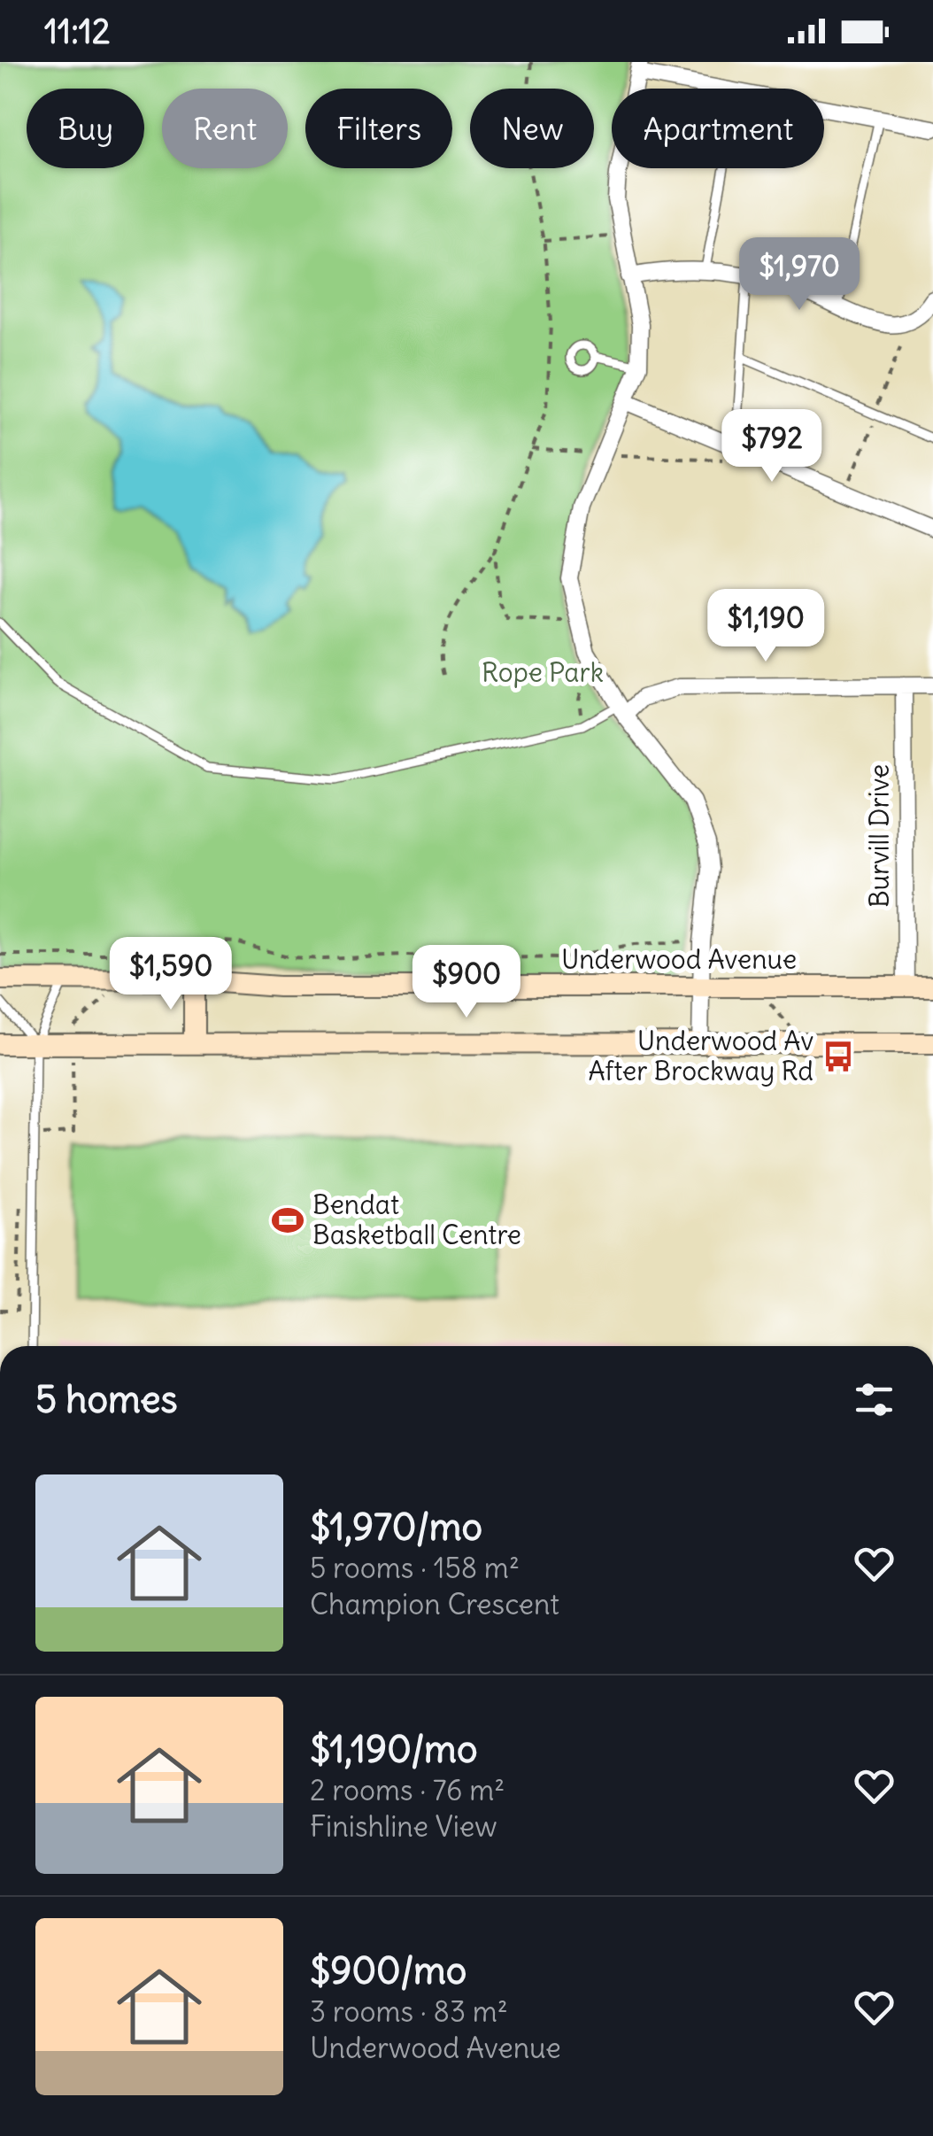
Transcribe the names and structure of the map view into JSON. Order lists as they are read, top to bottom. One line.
{"streets":{"main road":["Underwood Avenue"],"street":["Burvill Drive"]},"crossings":[["Burvill Drive","Underwood Avenue"]],"parks":["Rope Park"],"places":{"bus stop":["Underwood Av After Brockway Rd"],"sports":["Bendat Basketball Centre"]},"page":{"status":"11:12","chip":["Buy","Rent","Filters","New","Apartment"],"price":["$1,970","$792","$1,190","$1,590","$900"],"heading":"5 homes","list":[{"name":"$1,970/mo","note":"5 rooms · 158 m² · Champion Crescent"},{"name":"$1,190/mo","note":"2 rooms · 76 m² · Finishline View"},{"name":"$900/mo","note":"3 rooms · 83 m² · Underwood Avenue"}]}}
